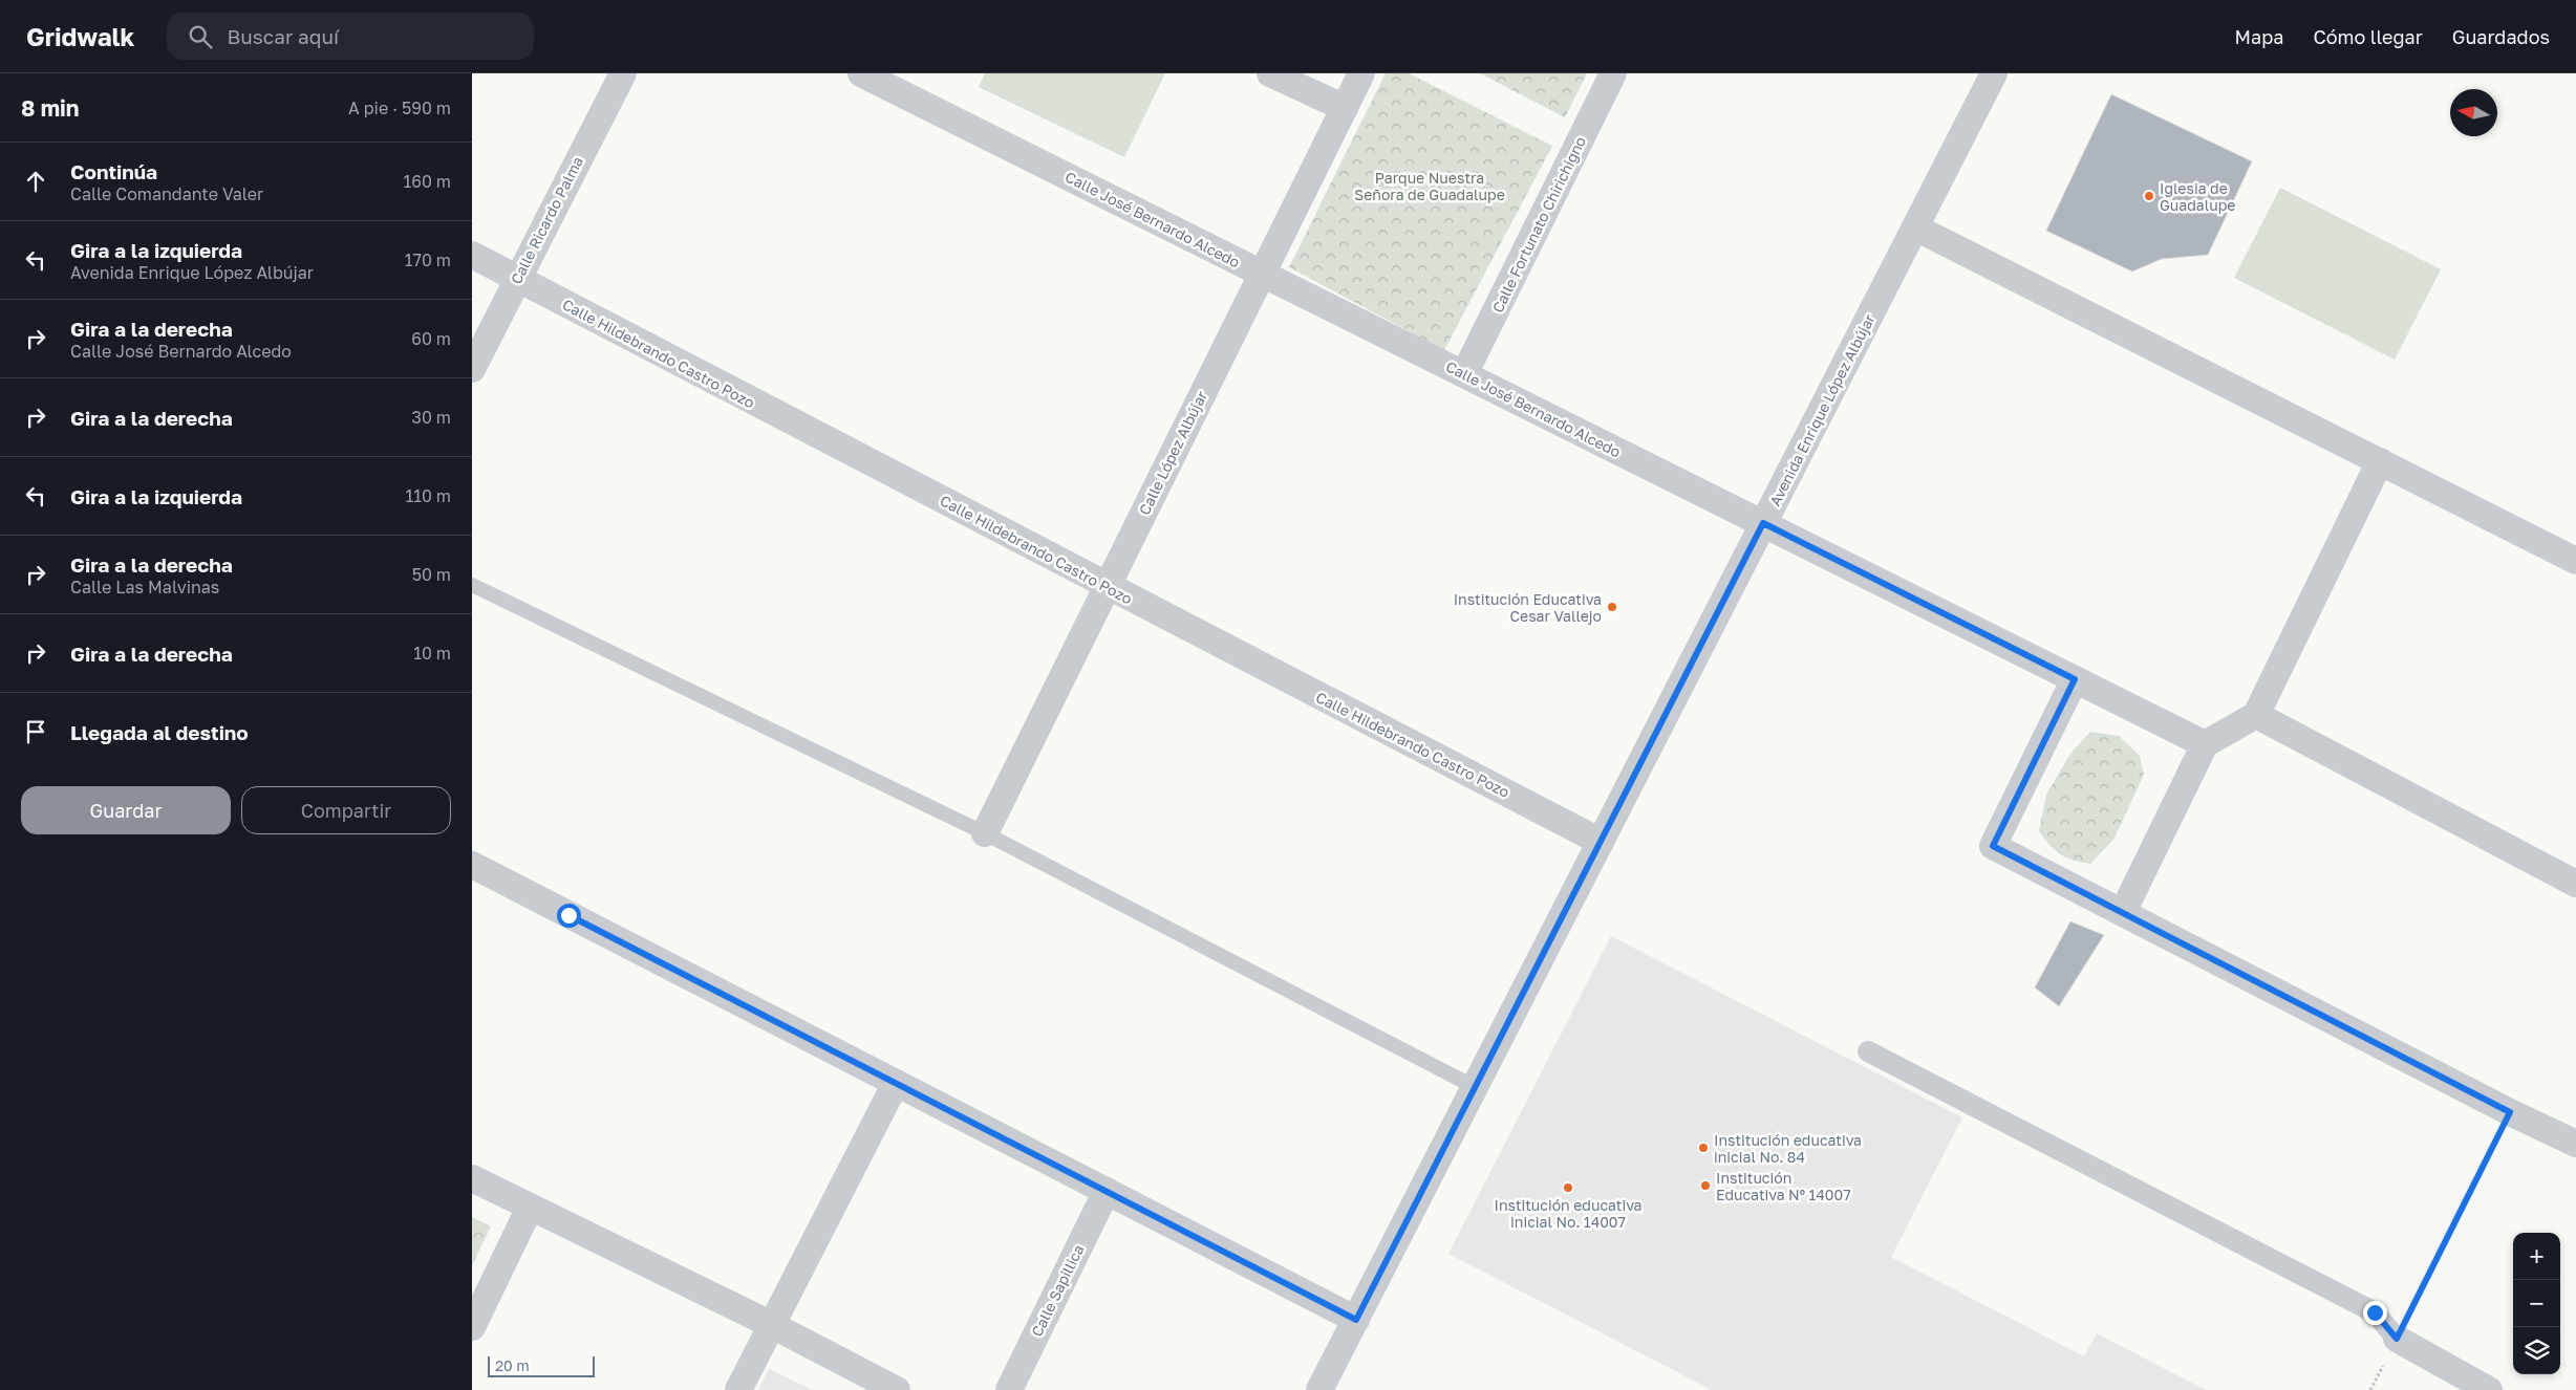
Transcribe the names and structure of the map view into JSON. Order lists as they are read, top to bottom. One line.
{"streets":{"street":["Calle José Bernardo Alcedo","Calle Ricardo Palma","Calle Fortunato Chirichigno","Calle Hildebrando Castro Pozo","Avenida Enrique López Albújar","Calle López Albújar","Calle Sapillica"]},"crossings":[["Calle José Bernardo Alcedo","Calle Fortunato Chirichigno"],["Calle José Bernardo Alcedo","Avenida Enrique López Albújar"],["Calle José Bernardo Alcedo","Calle López Albújar"],["Calle Ricardo Palma","Calle Hildebrando Castro Pozo"],["Calle Hildebrando Castro Pozo","Avenida Enrique López Albújar"],["Calle Hildebrando Castro Pozo","Calle López Albújar"]],"parks":["Parque Nuestra Señora de Guadalupe"],"places":["Iglesia de Guadalupe","Institución Educativa Cesar Vallejo","Institución educativa inicial No. 84","Institución Educativa Nº 14007","Institución educativa inicial No. 14007"],"scale_bar":"20 m","north":"left","page":{"header":"Gridwalk","search":"Buscar aquí","nav":["Mapa","Cómo llegar","Guardados"],"heading":["8 min","A pie · 590 m"],"list":[["Continúa","Calle Comandante Valer","160 m"],["Gira a la izquierda","Avenida Enrique López Albújar","170 m"],["Gira a la derecha","Calle José Bernardo Alcedo","60 m"],["Gira a la derecha","30 m"],["Gira a la izquierda","110 m"],["Gira a la derecha","Calle Las Malvinas","50 m"],["Gira a la derecha","10 m"],"Llegada al destino"],"buttons":["Guardar","Compartir"],"map_buttons":["+","−"],"scale":"20 m"}}
